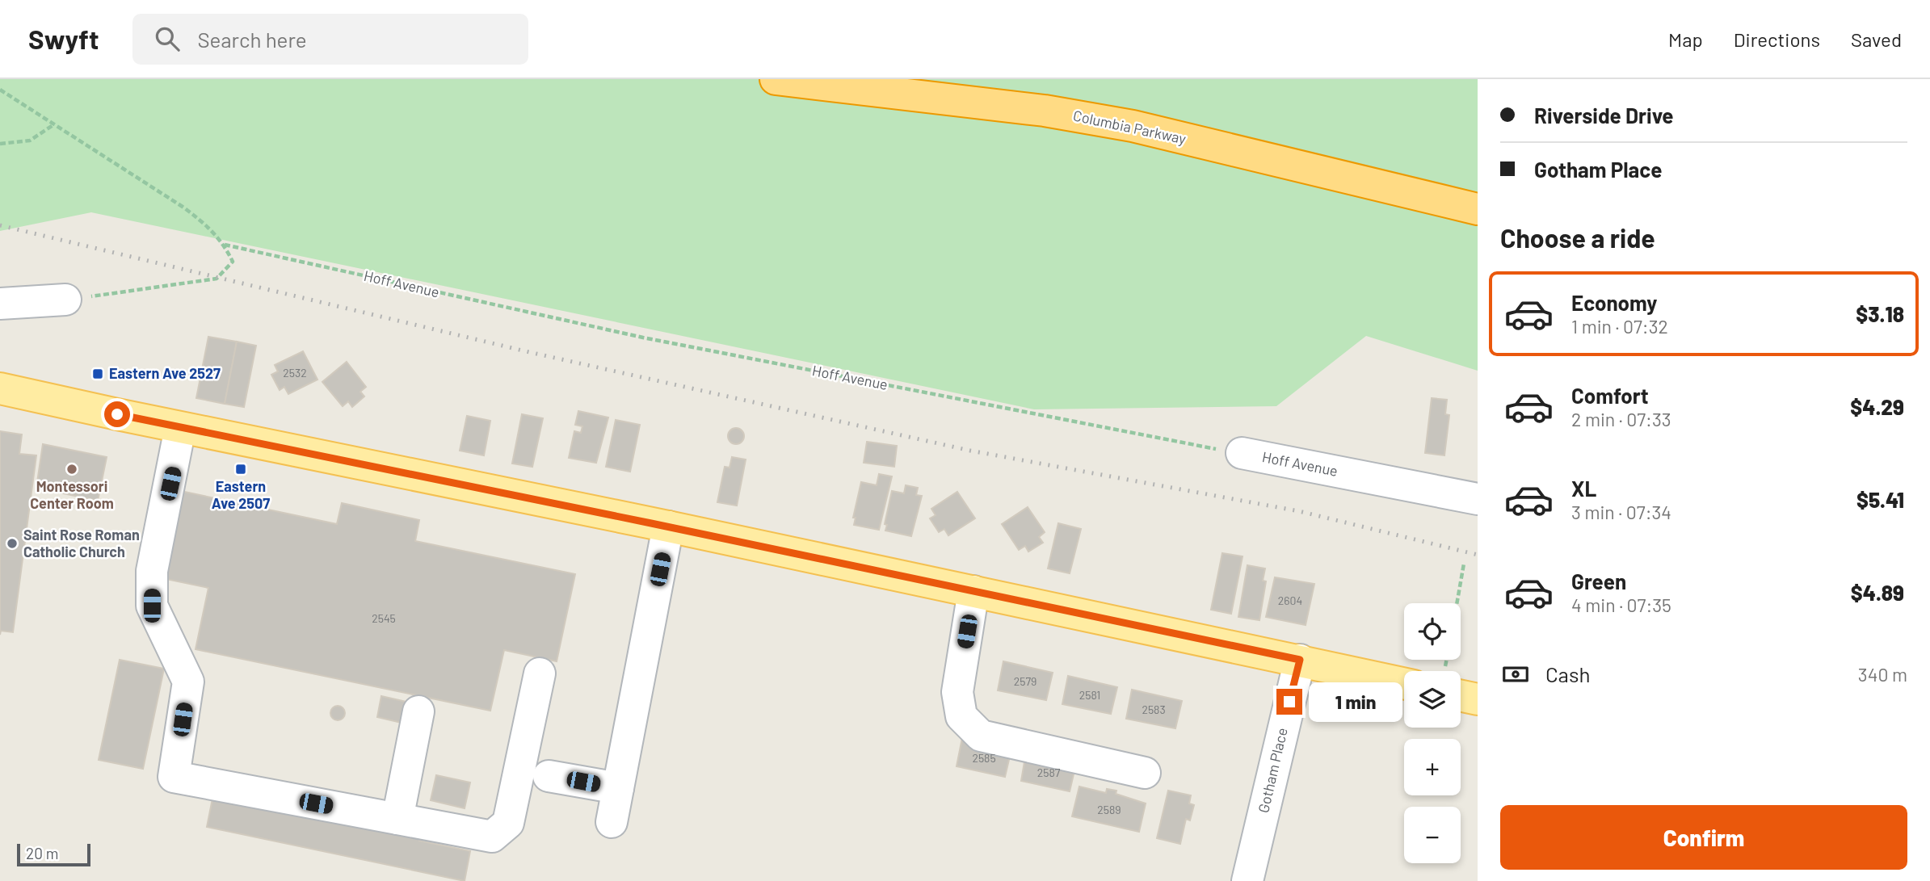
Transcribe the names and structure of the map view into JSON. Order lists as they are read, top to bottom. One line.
{"streets":{"highway":["Columbia Parkway"],"street":["Hoff Avenue","Gotham Place"]},"places":{"transit":["Eastern Ave 2527","Eastern Ave 2507"],"other":["Montessori Center Room","Saint Rose Roman Catholic Church"]},"house_numbers":["2532","2604","2545","2579","2581","2583","2585","2587","2589"],"scale_bar":"20 m","page":{"header":"Swyft","search":"Search here","nav":["Map","Directions","Saved"],"banner":["Riverside Drive","Gotham Place"],"heading":"Choose a ride","list":[{"name":"Economy","note":"1 min · 07:32","value":"$3.18"},{"name":"Comfort","note":"2 min · 07:33","value":"$4.29"},{"name":"XL","note":"3 min · 07:34","value":"$5.41"},{"name":"Green","note":"4 min · 07:35","value":"$4.89"}],"map_buttons":["+","−"],"pay":["Cash","340 m"],"bubble":"1 min","buttons":"Confirm","scale":"20 m"}}
